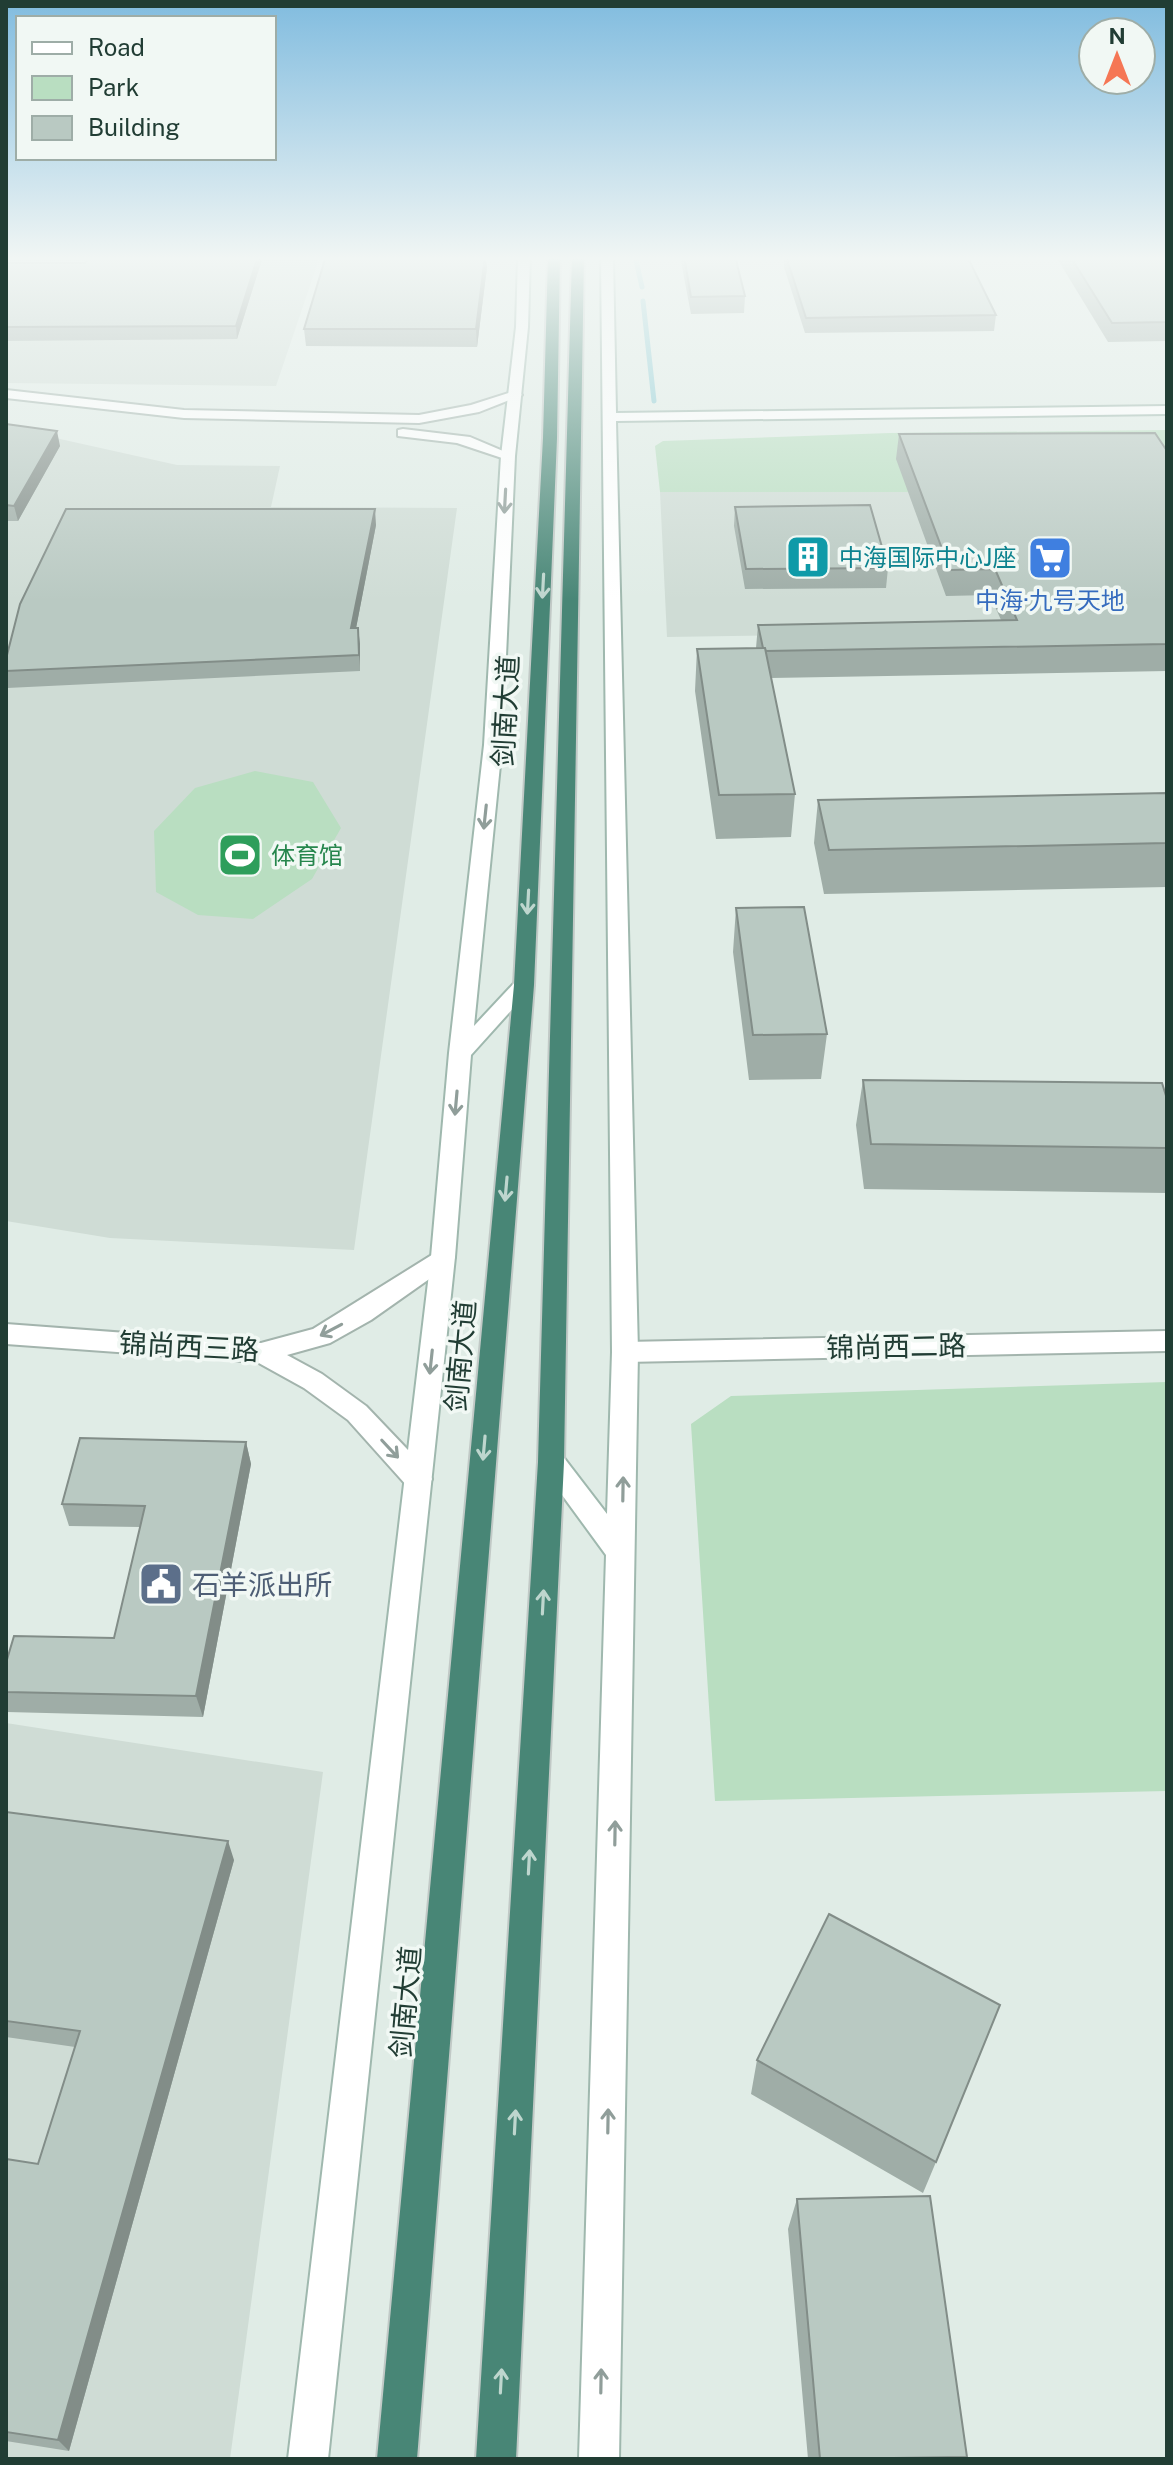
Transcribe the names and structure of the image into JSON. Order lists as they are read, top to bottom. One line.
{"streets":{"highway":["剑南大道"],"main road":["锦尚西三路","锦尚西二路"]},"one_way":["锦尚西三路"],"places":{"building":["中海国际中心J座"],"supermarket":["中海·九号天地"],"sports":["体育馆"],"public building":["石羊派出所"]},"legend":["Road","Park","Building"],"north":"top"}
